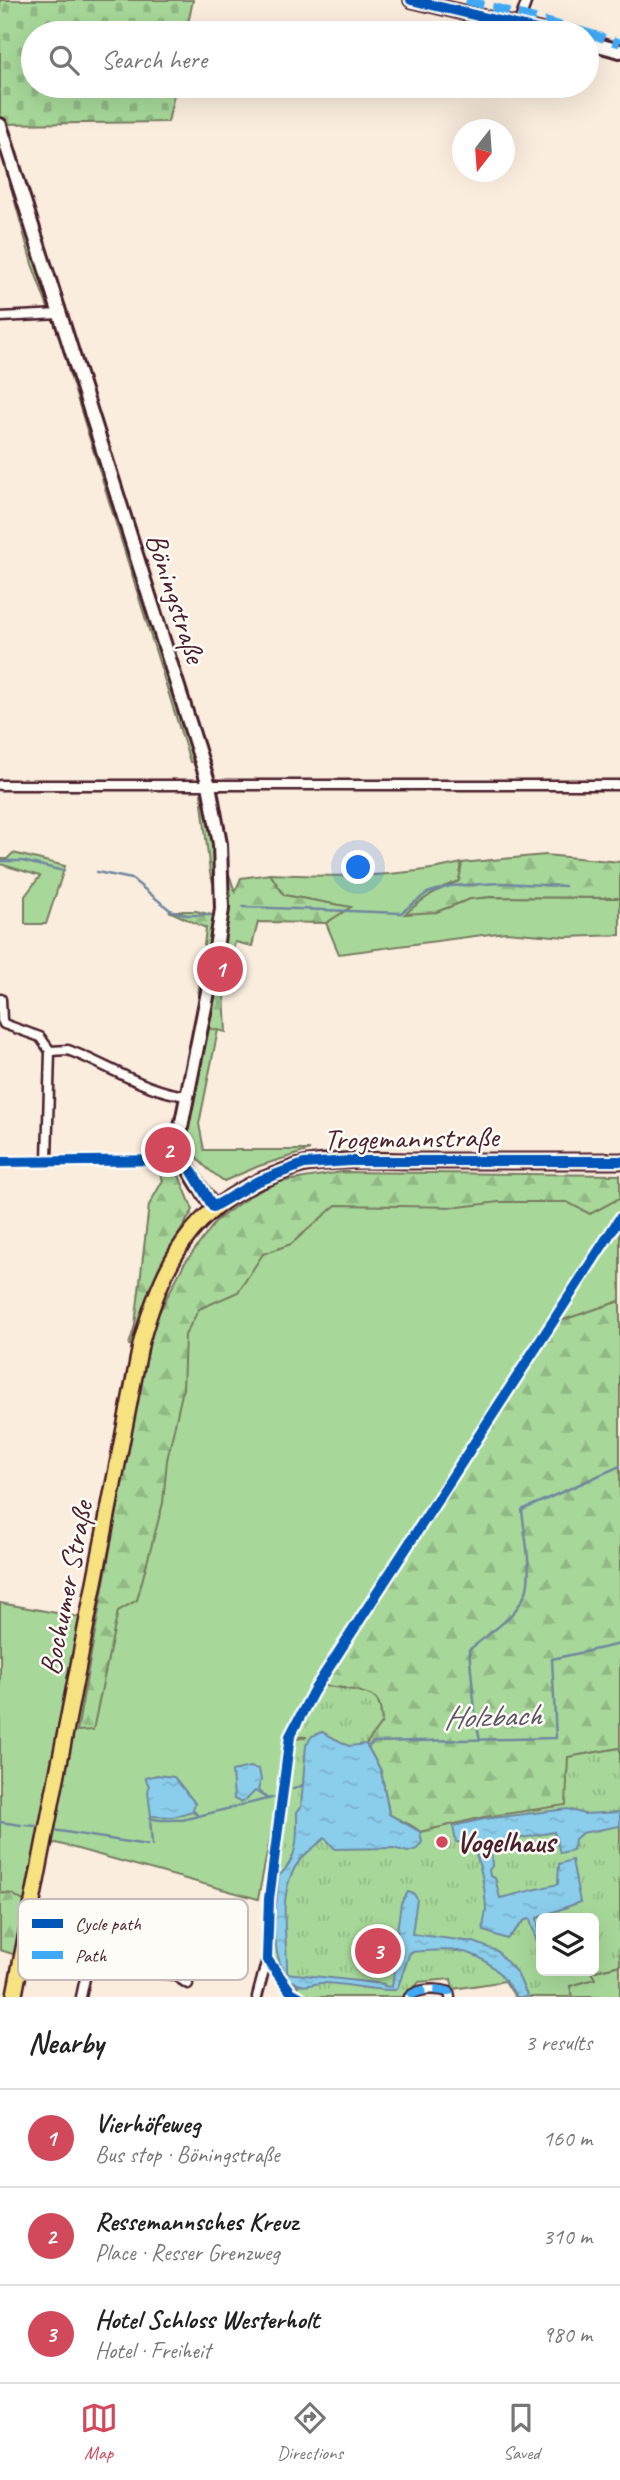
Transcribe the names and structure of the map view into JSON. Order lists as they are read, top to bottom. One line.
{"streets":{"main road":["Böningstraße","Trogemannstraße","Bochumer Straße"]},"crossings":[["Böningstraße","Trogemannstraße"],["Böningstraße","Bochumer Straße"],["Trogemannstraße","Bochumer Straße"]],"water":["Holzbach"],"places":["Vogelhaus"],"legend":["Cycle path","Path"],"north":"bottom","page":{"search":"Search here","pins":["1","2","3"],"heading":["Nearby","3 results"],"list":[{"mark":"1","name":"Vierhöfeweg","note":"Bus stop · Böningstraße","value":"160 m"},{"mark":"2","name":"Ressemannsches Kreuz","note":"Place · Resser Grenzweg","value":"310 m"},{"mark":"3","name":"Hotel Schloss Westerholt","note":"Hotel · Freiheit","value":"980 m"}],"nav":["Map","Directions","Saved"]}}
